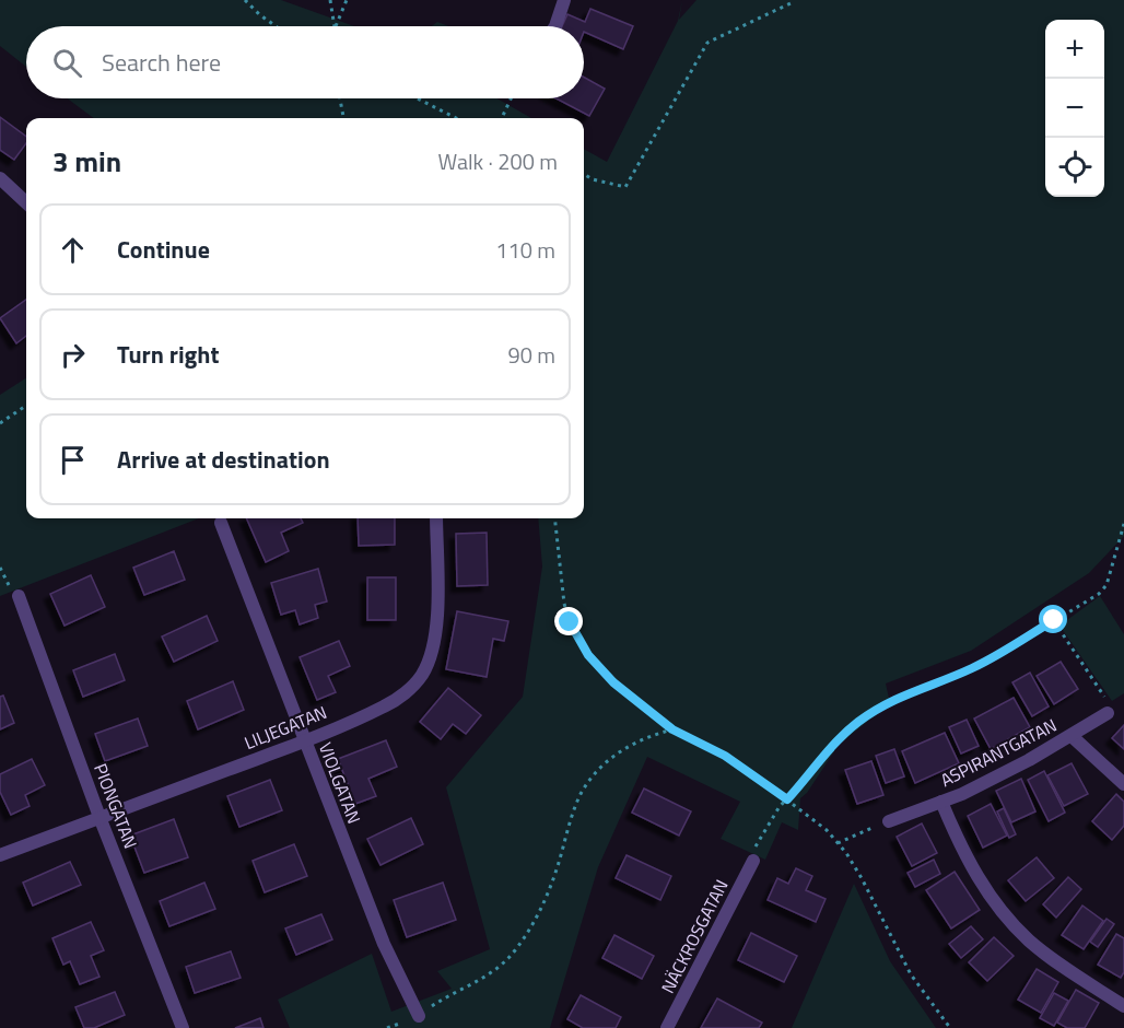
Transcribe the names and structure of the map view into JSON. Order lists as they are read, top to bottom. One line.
{"streets":{"street":["LILJEGATAN","ASPIRANTGATAN","VIOLGATAN","PIONGATAN","NÄCKROSGATAN"]},"crossings":[["LILJEGATAN","VIOLGATAN"],["LILJEGATAN","PIONGATAN"]],"page":{"map_buttons":["+","−"],"search":"Search here","heading":["3 min","Walk · 200 m"],"list":[["Continue","110 m"],["Turn right","90 m"],"Arrive at destination"]}}
